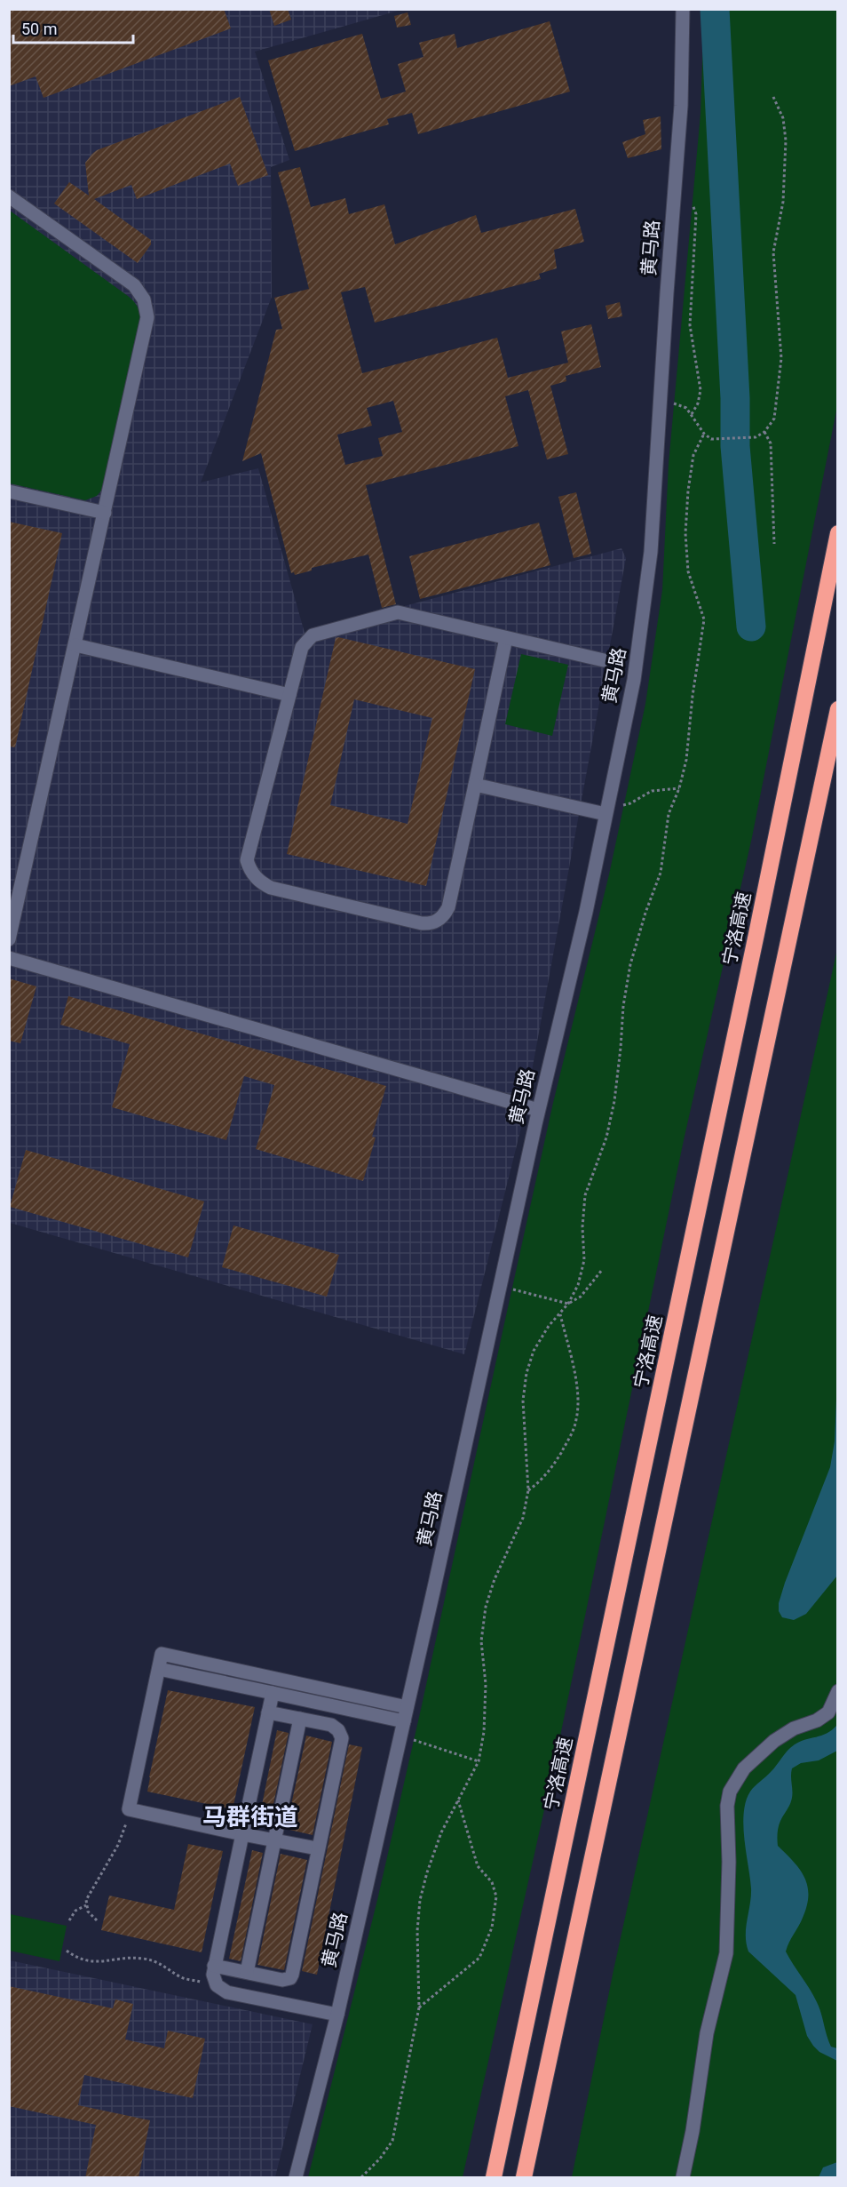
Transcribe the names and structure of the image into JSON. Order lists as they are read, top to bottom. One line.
{"streets":{"highway":["宁洛高速"],"street":["黄马路"]},"districts":["马群街道"],"scale_bar":"50 m"}
